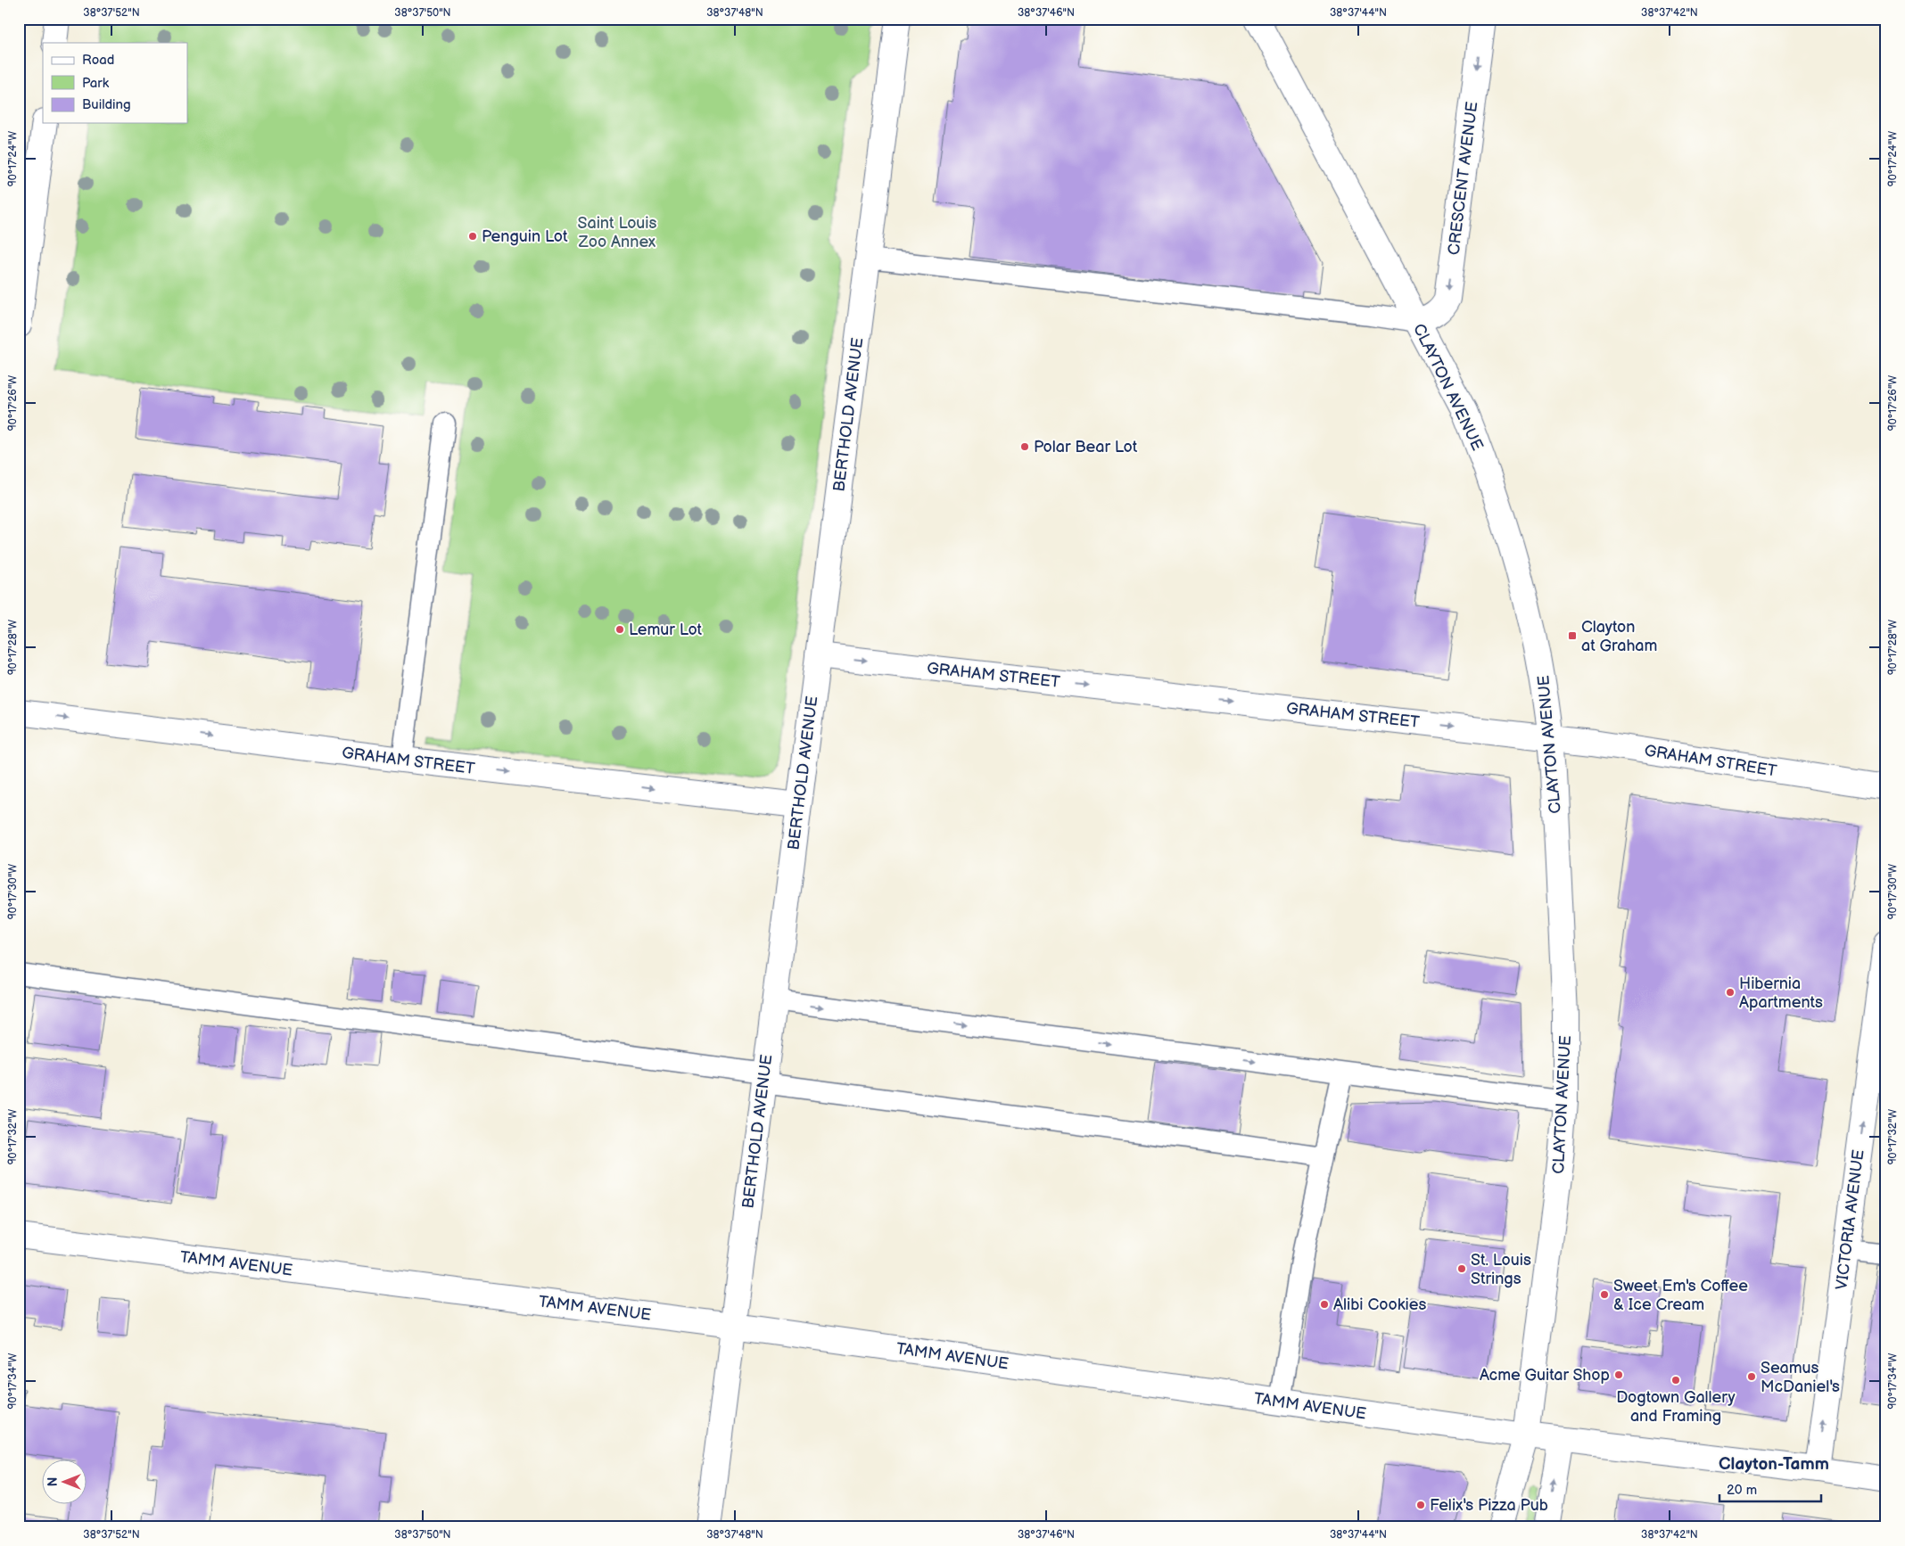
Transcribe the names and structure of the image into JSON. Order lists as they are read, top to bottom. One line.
{"streets":{"street":["CRESCENT AVENUE","CLAYTON AVENUE","BERTHOLD AVENUE","GRAHAM STREET","VICTORIA AVENUE","TAMM AVENUE"]},"crossings":[["CRESCENT AVENUE","CLAYTON AVENUE"],["CLAYTON AVENUE","GRAHAM STREET"],["CLAYTON AVENUE","TAMM AVENUE"],["BERTHOLD AVENUE","GRAHAM STREET"],["BERTHOLD AVENUE","TAMM AVENUE"],["VICTORIA AVENUE","TAMM AVENUE"]],"one_way":["CRESCENT AVENUE","GRAHAM STREET","VICTORIA AVENUE"],"districts":["Clayton-Tamm"],"parks":["Saint Louis Zoo Annex"],"places":{"other":["Penguin Lot","Polar Bear Lot","Lemur Lot","Hibernia Apartments","St. Louis Strings","Sweet Em's Coffee & Ice Cream","Alibi Cookies","Acme Guitar Shop","Seamus McDaniel's","Dogtown Gallery and Framing","Felix's Pizza Pub"],"transit":["Clayton at Graham"]},"legend":["Road","Park","Building"],"scale_bar":"20 m","north":"left","coordinates":["38°37'52\"N","38°37'50\"N","38°37'48\"N","38°37'46\"N","38°37'44\"N","38°37'42\"N","90°17'24\"W","90°17'26\"W","90°17'28\"W","90°17'30\"W","90°17'32\"W","90°17'34\"W"]}
